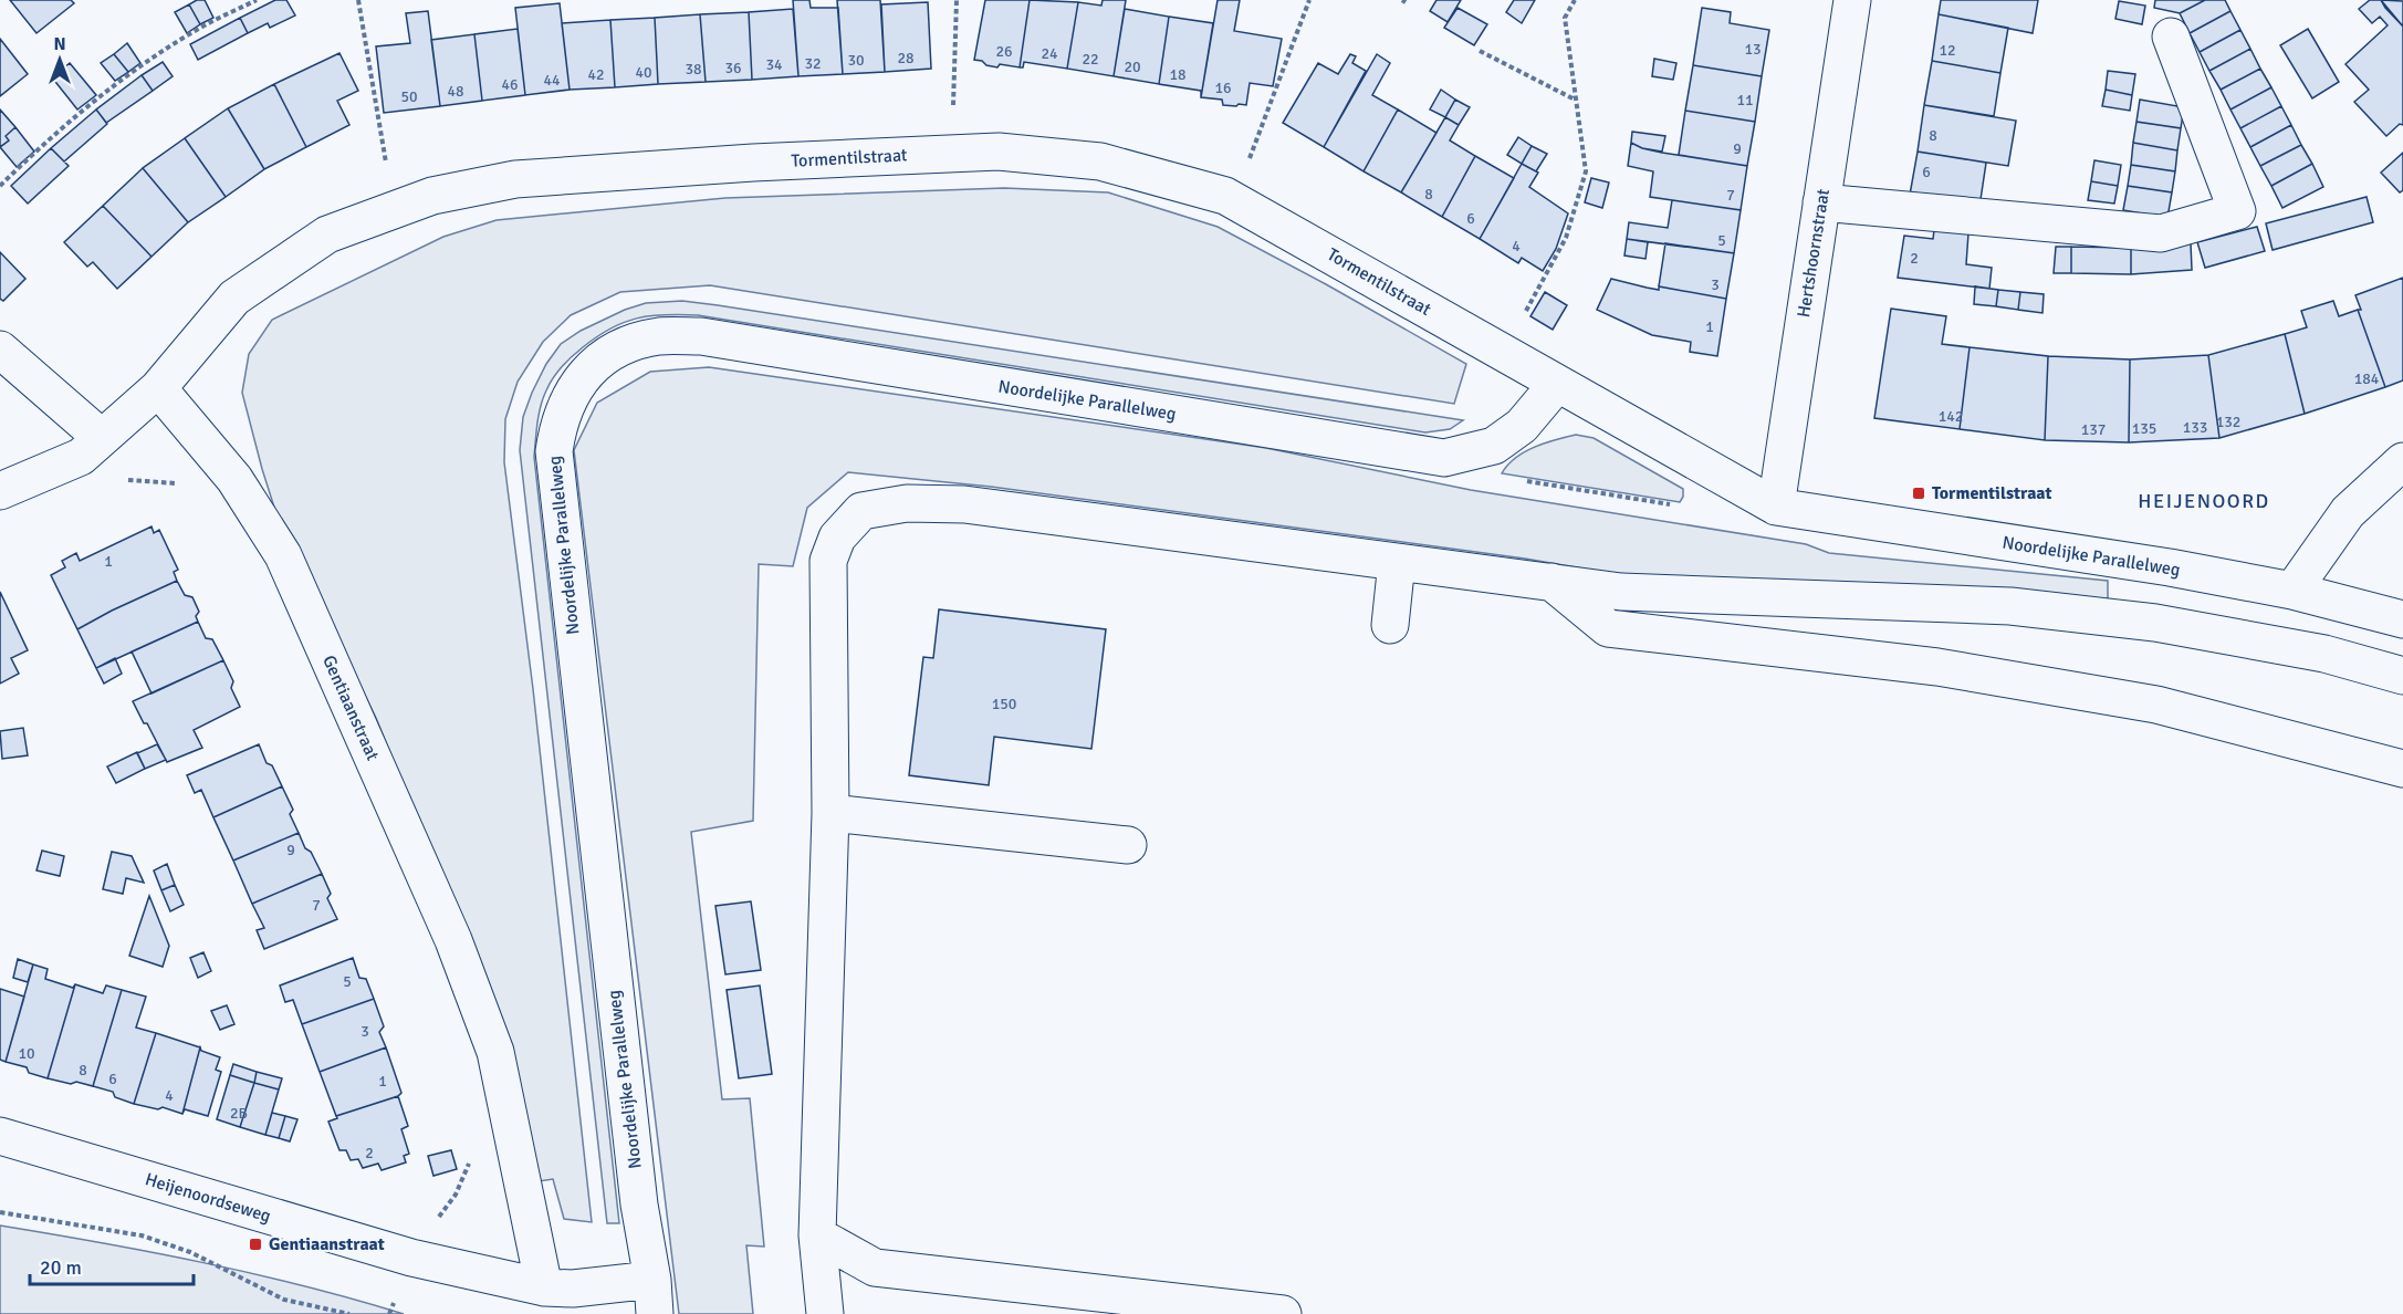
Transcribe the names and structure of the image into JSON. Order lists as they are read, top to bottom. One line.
{"streets":{"street":["Tormentilstraat","Hertshoornstraat","Noordelijke Parallelweg","Gentiaanstraat","Heijenoordseweg"]},"crossings":[["Tormentilstraat","Noordelijke Parallelweg"],["Tormentilstraat","Gentiaanstraat"],["Hertshoornstraat","Noordelijke Parallelweg"],["Noordelijke Parallelweg","Heijenoordseweg"],["Gentiaanstraat","Heijenoordseweg"]],"districts":["HEIJENOORD"],"places":{"transit":["Tormentilstraat","Gentiaanstraat"]},"house_numbers":["13","12","26","24","28","22","30","32","34","20","36","38","40","42","18","44","46","16","48","50","11","8","9","6","8","7","6","5","4","2","3","1","184","142","132","133","135","137","1","150","9","7","5","3","10","8","6","1","4","2B","2"],"scale_bar":"20 m","north":"top"}
